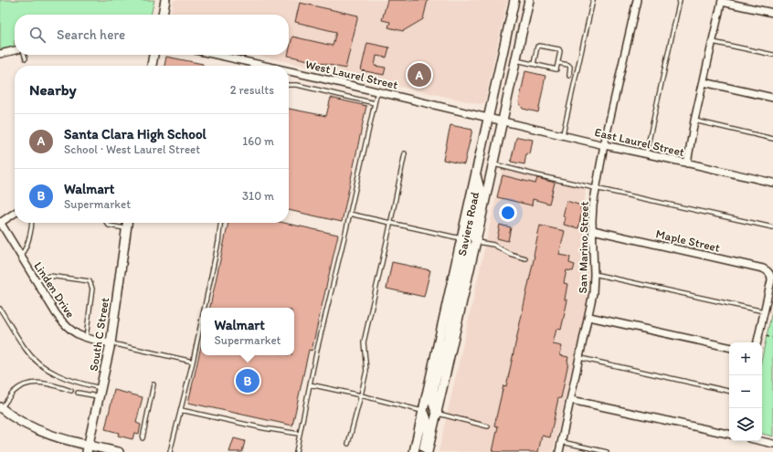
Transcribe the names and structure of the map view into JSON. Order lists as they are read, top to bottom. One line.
{"streets":{"main road":["Saviers Road","South C Street"],"street":["West Laurel Street","East Laurel Street","Maple Street","San Marino Street","Linden Drive"]},"crossings":[["West Laurel Street","East Laurel Street"],["West Laurel Street","Saviers Road"],["East Laurel Street","Saviers Road"],["East Laurel Street","San Marino Street"],["Maple Street","San Marino Street"],["Linden Drive","South C Street"]],"page":{"search":"Search here","pins":["A","B"],"heading":["Nearby","2 results"],"list":[{"mark":"A","name":"Santa Clara High School","note":"School · West Laurel Street","value":"160 m"},{"mark":"B","name":"Walmart","note":"Supermarket","value":"310 m"}],"popup":["Walmart","Supermarket"],"map_buttons":["+","−"]}}
